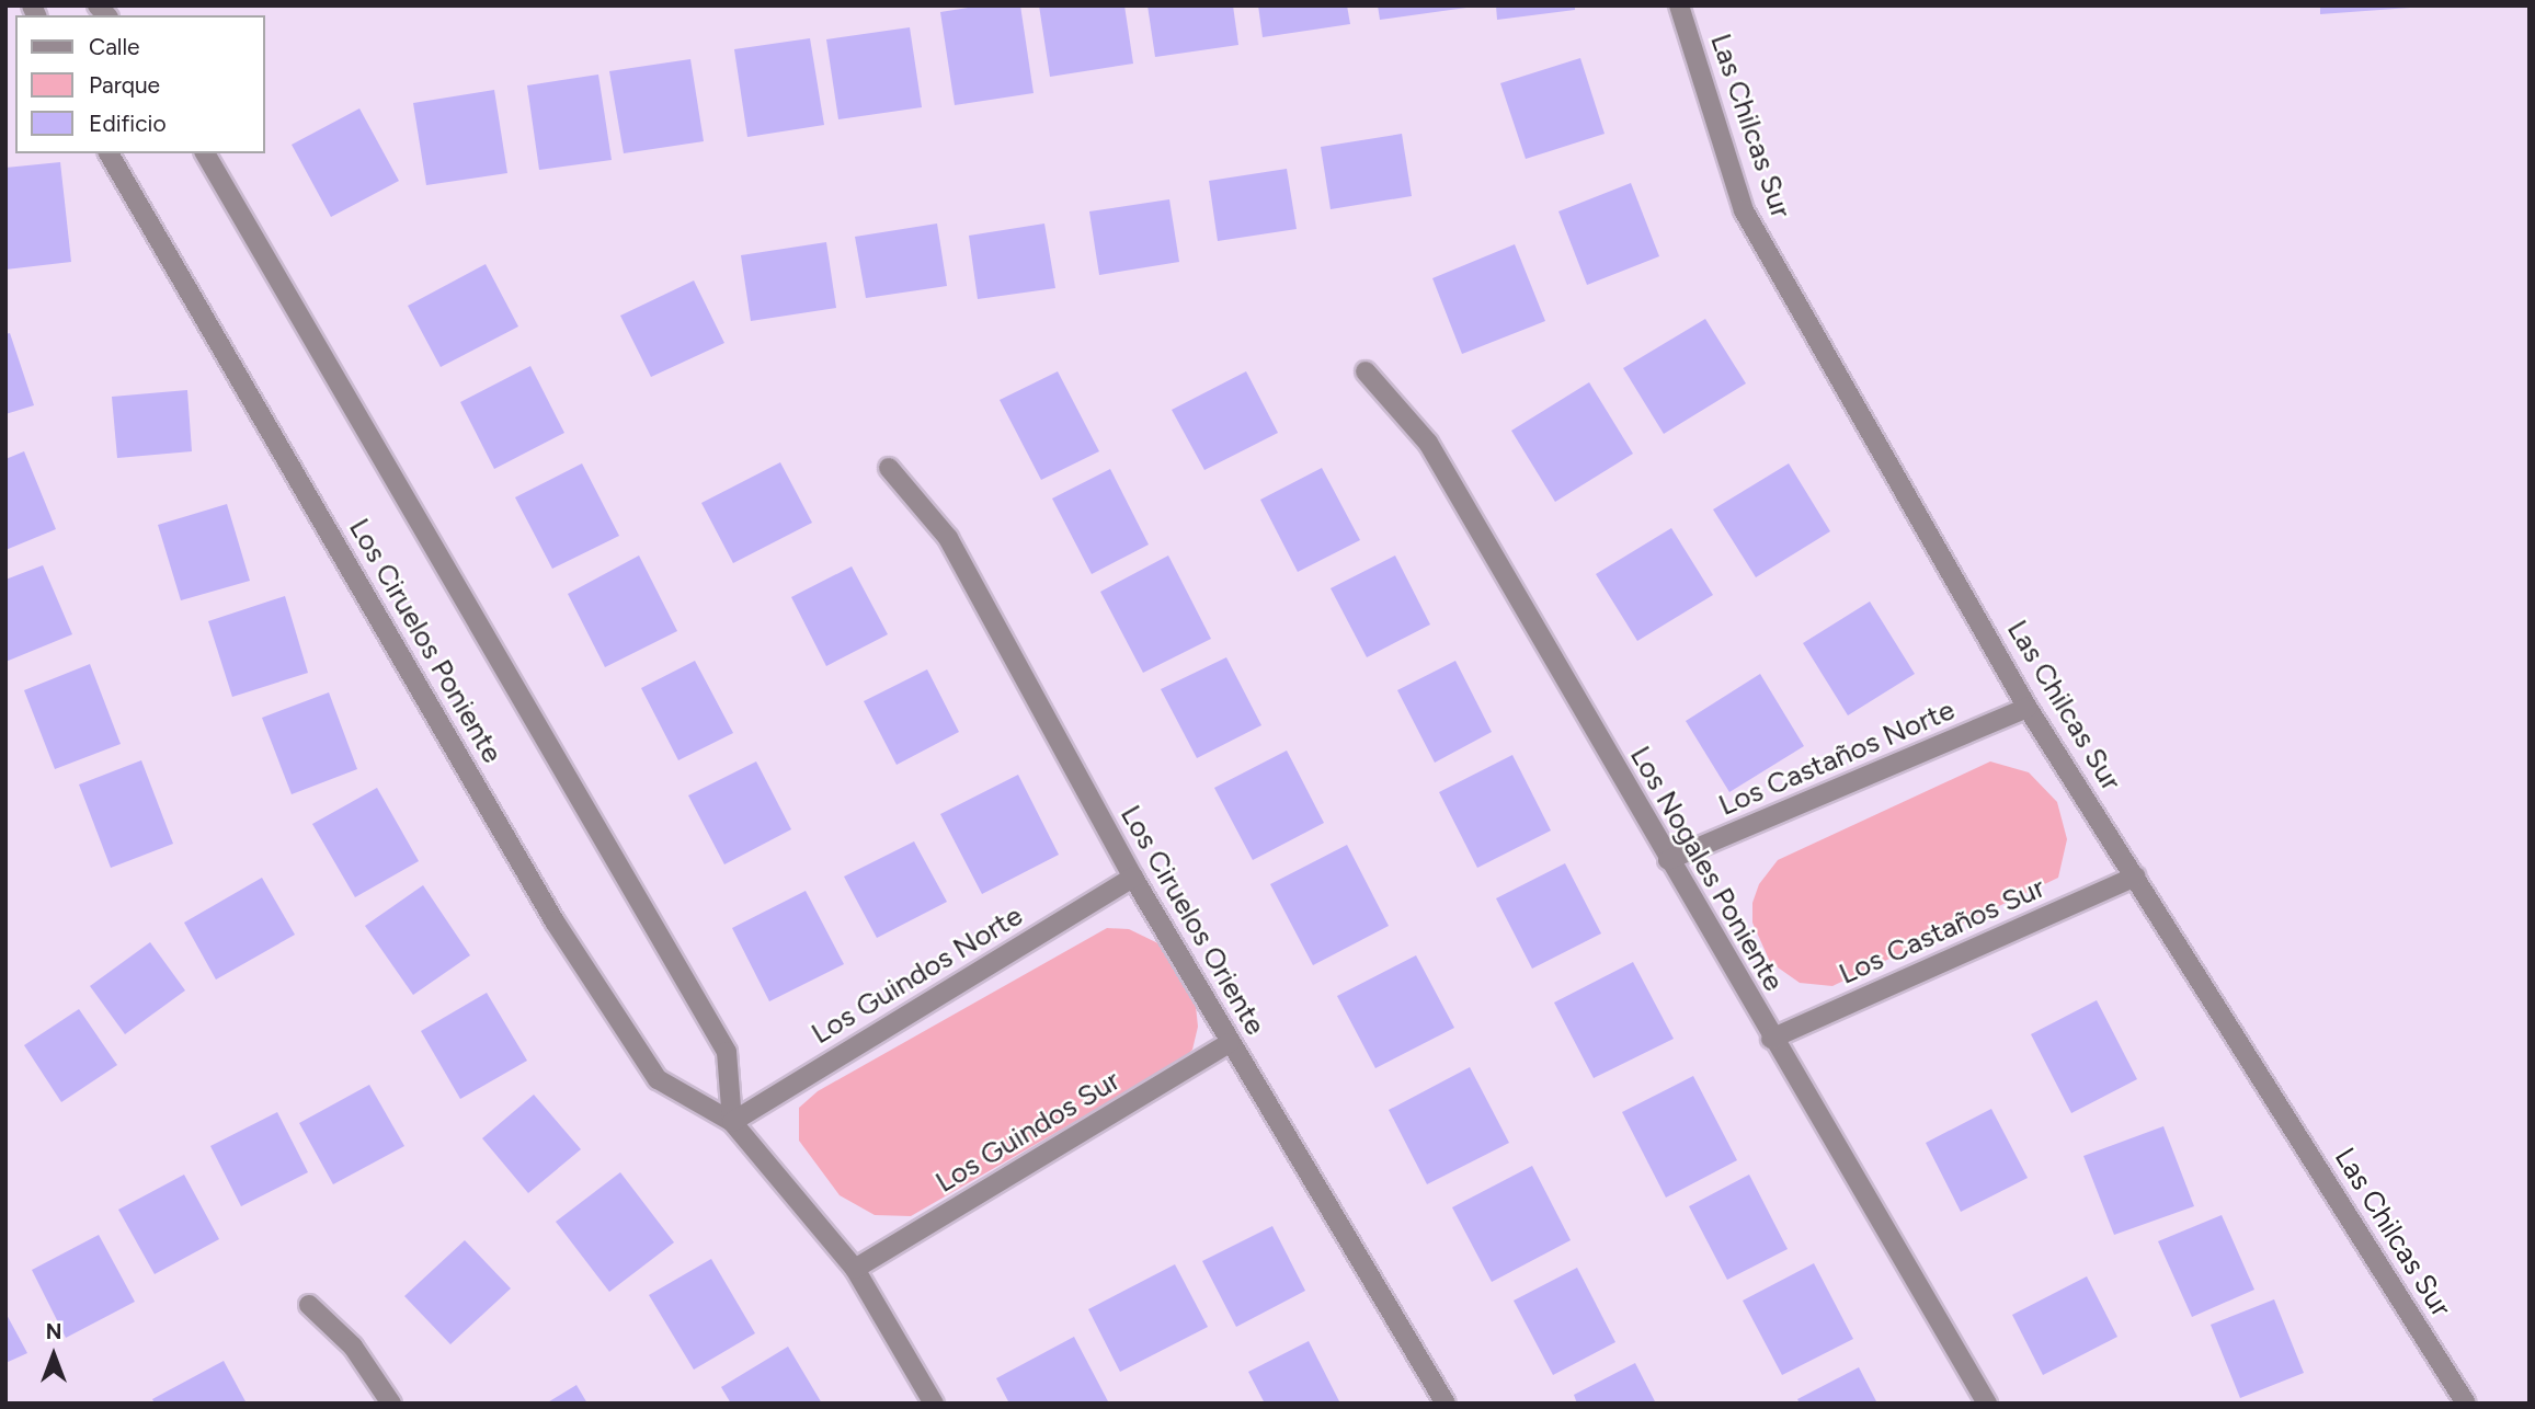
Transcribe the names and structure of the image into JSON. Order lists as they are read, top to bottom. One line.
{"streets":{"street":["Las Chilcas Sur","Los Ciruelos Poniente","Los Castaños Norte","Los Nogales Poniente","Los Ciruelos Oriente","Los Castaños Sur","Los Guindos Norte","Los Guindos Sur"]},"crossings":[["Las Chilcas Sur","Los Castaños Norte"],["Las Chilcas Sur","Los Castaños Sur"],["Los Ciruelos Poniente","Los Guindos Norte"],["Los Ciruelos Poniente","Los Guindos Sur"],["Los Castaños Norte","Los Nogales Poniente"],["Los Nogales Poniente","Los Castaños Sur"],["Los Ciruelos Oriente","Los Guindos Norte"],["Los Ciruelos Oriente","Los Guindos Sur"]],"legend":["Calle","Parque","Edificio"],"north":"top"}
